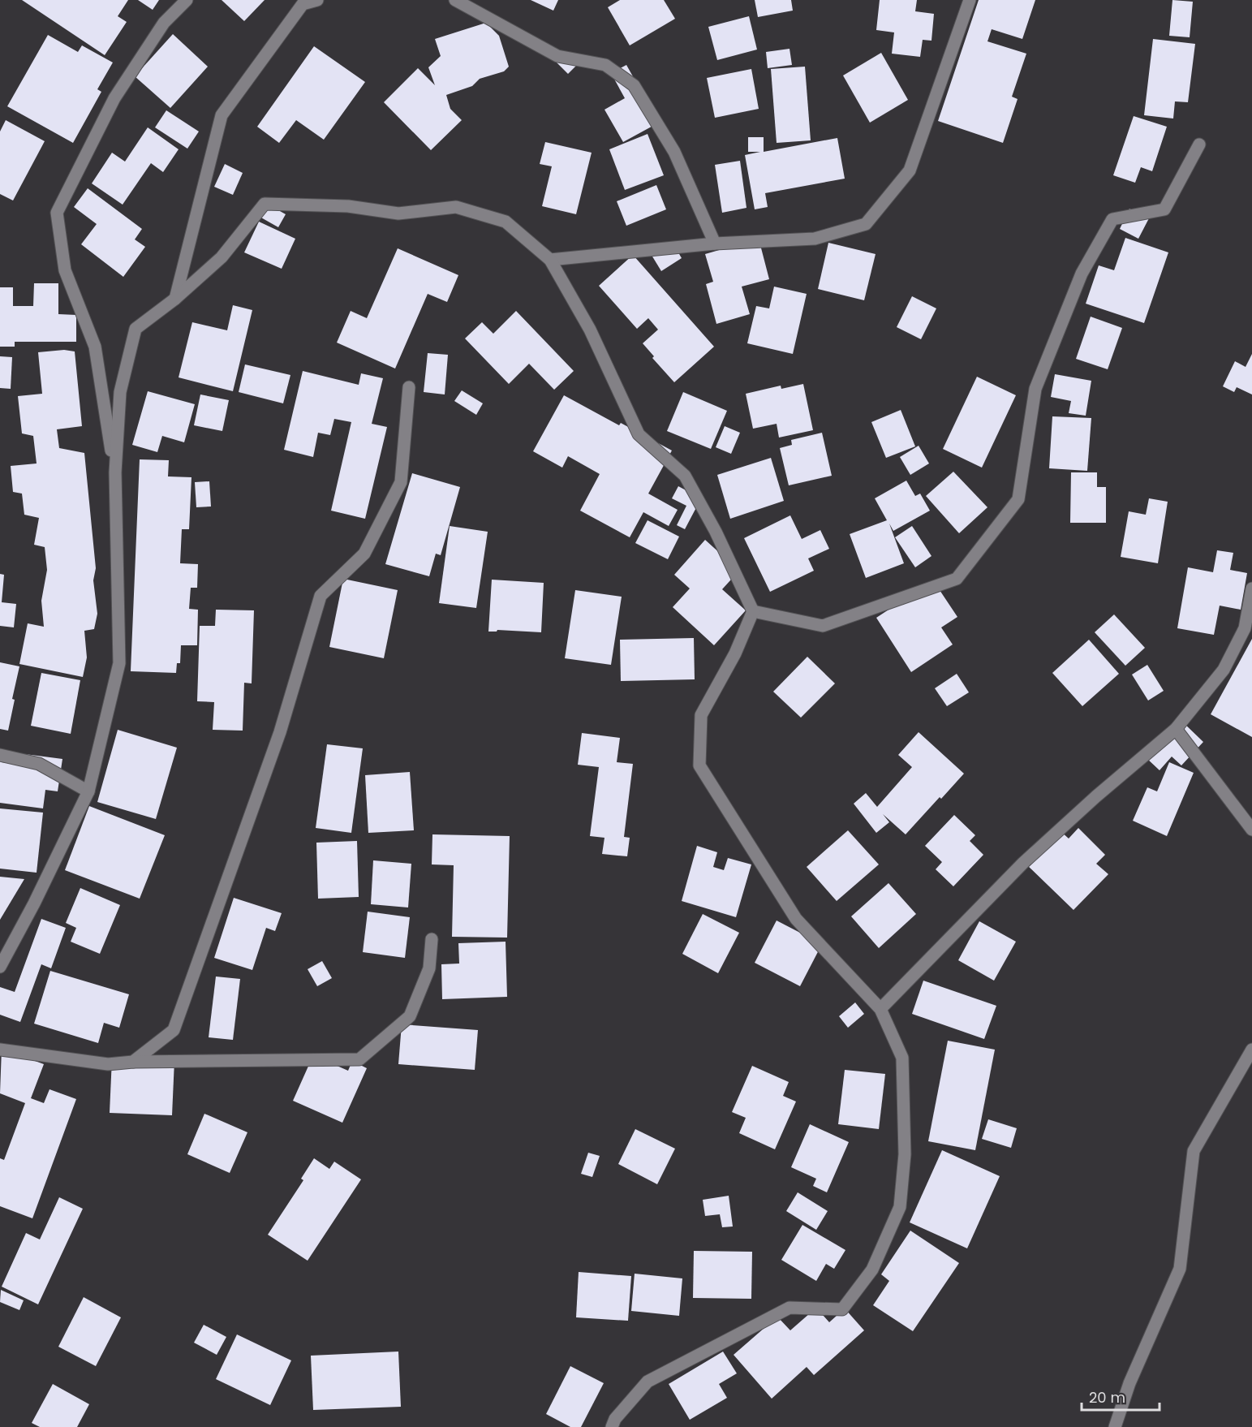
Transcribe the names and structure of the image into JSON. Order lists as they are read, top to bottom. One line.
{"scale_bar":"20 m"}
